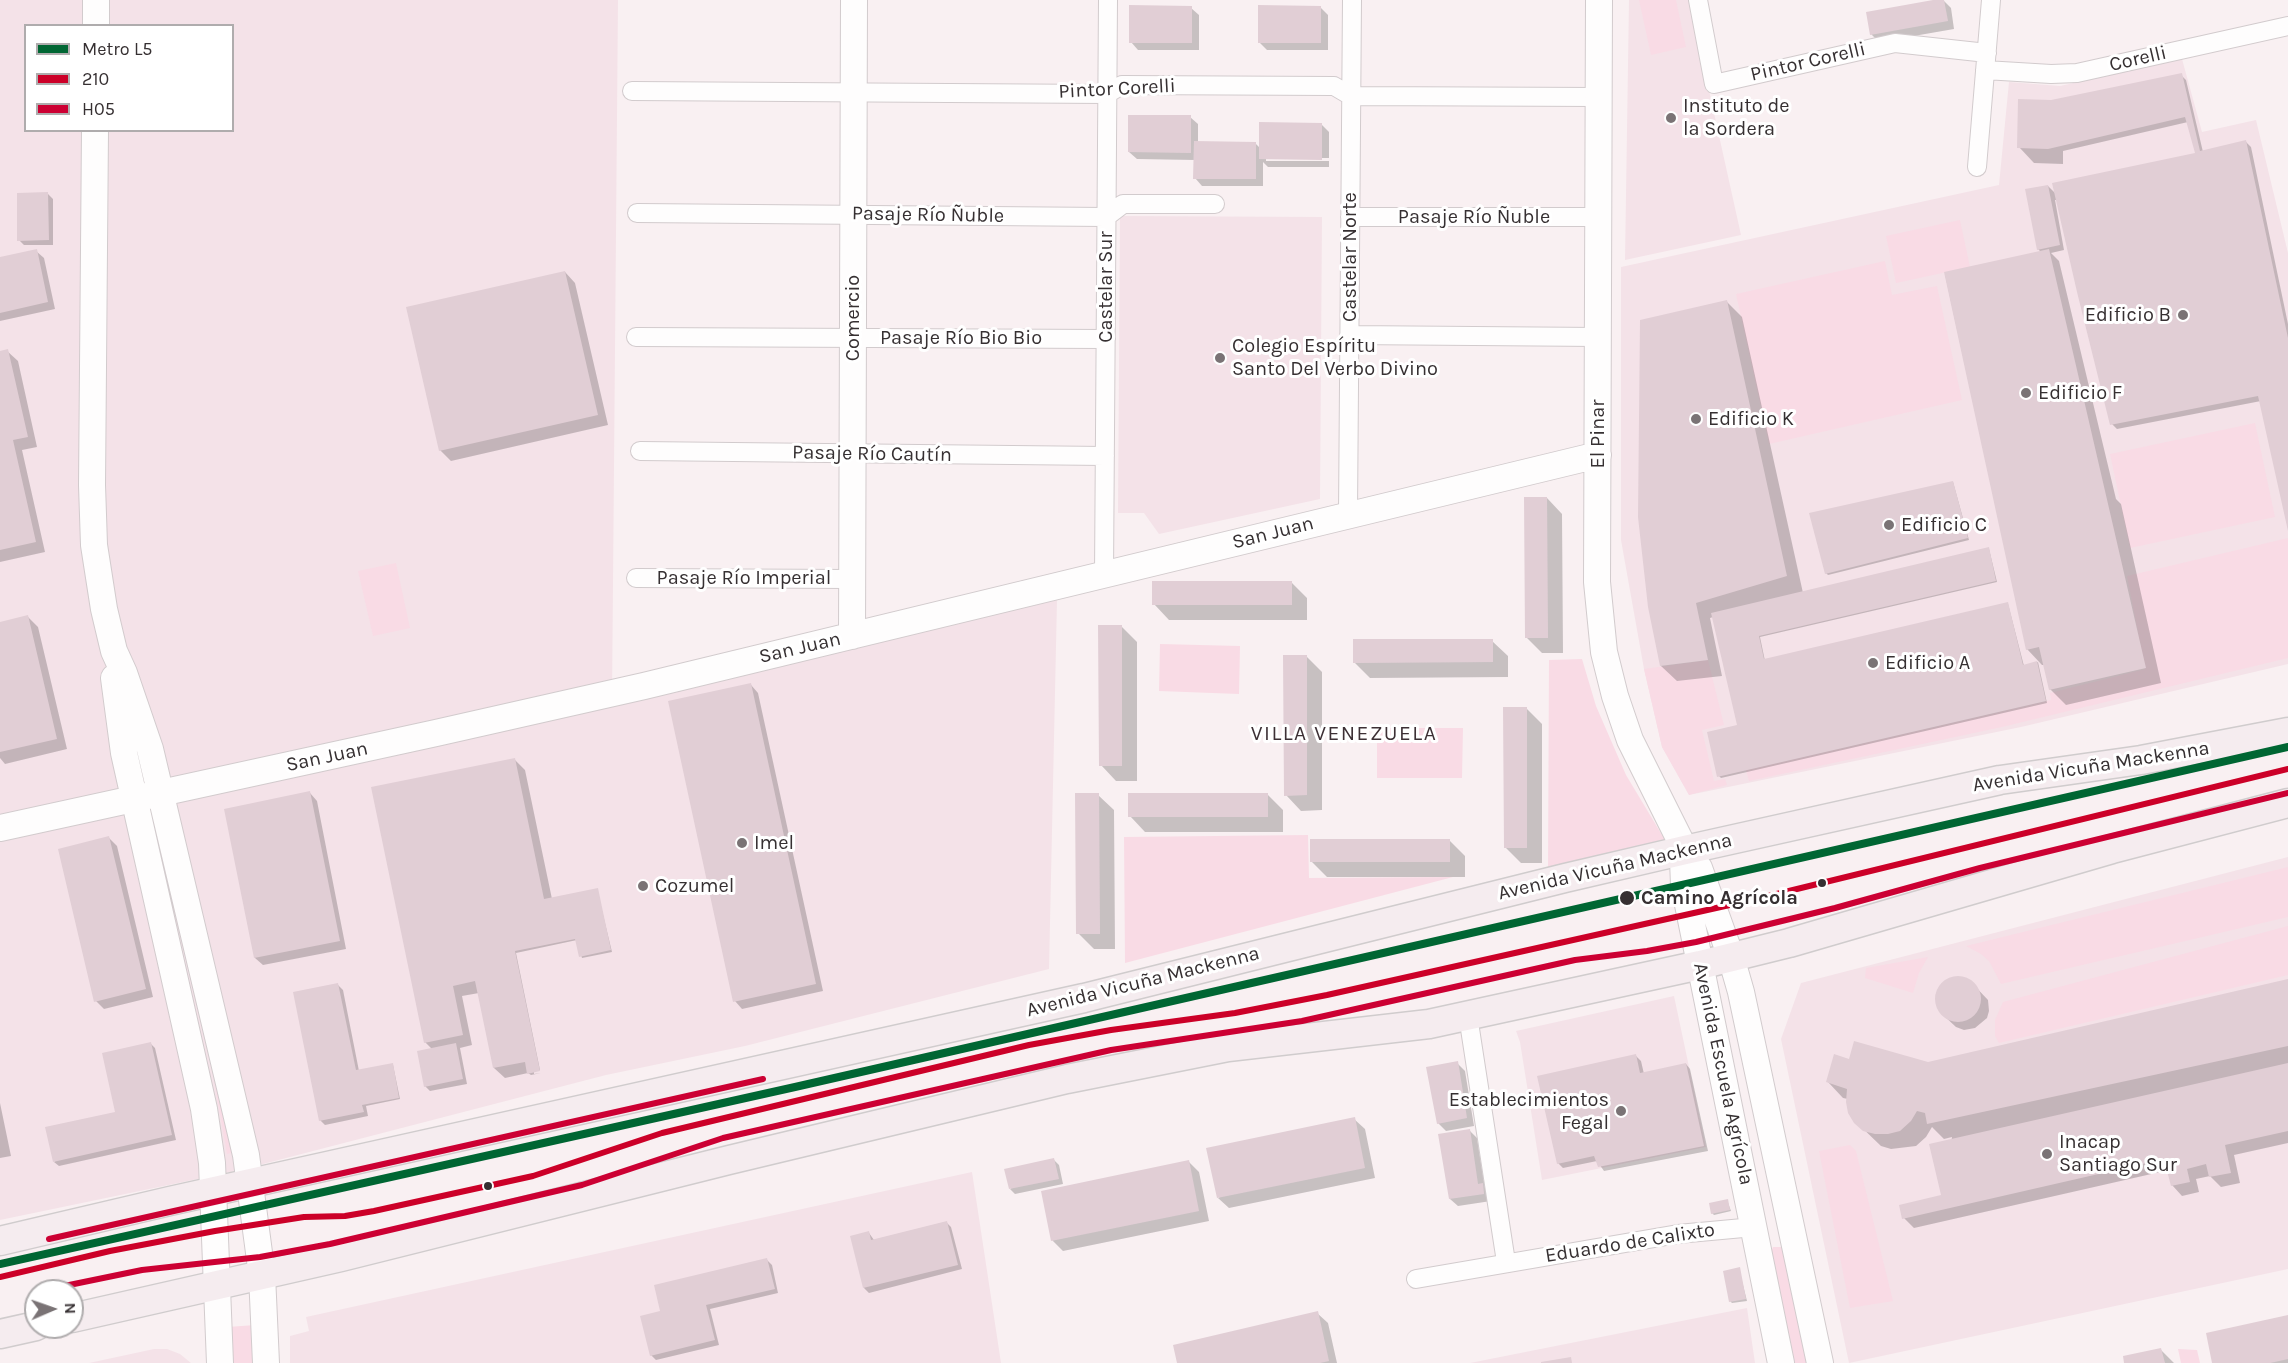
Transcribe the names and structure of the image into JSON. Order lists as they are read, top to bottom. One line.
{"streets":{"main road":["Avenida Vicuña Mackenna"],"street":["Corelli","Pintor Corelli","Pasaje Río Ñuble","Castelar Norte","Castelar Sur","Comercio","Pasaje Río Bio Bio","El Pinar","Pasaje Río Cautín","San Juan","Pasaje Río Imperial","Avenida Escuela Agrícola","Eduardo de Calixto"]},"crossings":[["Corelli","Pintor Corelli"],["Pintor Corelli","Castelar Norte"],["Pintor Corelli","Castelar Sur"],["Pintor Corelli","Comercio"],["Pintor Corelli","El Pinar"],["Pasaje Río Ñuble","Castelar Norte"],["Pasaje Río Ñuble","Castelar Sur"],["Pasaje Río Ñuble","Comercio"],["Pasaje Río Ñuble","El Pinar"],["Castelar Norte","San Juan"],["Castelar Sur","Pasaje Río Bio Bio"],["Castelar Sur","Pasaje Río Cautín"],["Castelar Sur","San Juan"],["Comercio","Pasaje Río Bio Bio"],["Comercio","Pasaje Río Cautín"],["Comercio","San Juan"],["Comercio","Pasaje Río Imperial"],["El Pinar","San Juan"],["El Pinar","Avenida Vicuña Mackenna"],["El Pinar","Avenida Escuela Agrícola"],["Avenida Vicuña Mackenna","Avenida Escuela Agrícola"],["Avenida Escuela Agrícola","Eduardo de Calixto"]],"districts":["VILLA VENEZUELA"],"places":["Instituto de la Sordera","Edificio B","Colegio Espíritu Santo Del Verbo Divino","Edificio F","Edificio K","Edificio C","Edificio A","Imel","Cozumel","Camino Agrícola","Establecimientos Fegal","Inacap Santiago Sur"],"lines":["metro line L5","transit line 210","transit line H05"],"legend":["Metro L5","210","H05"],"north":"right"}
